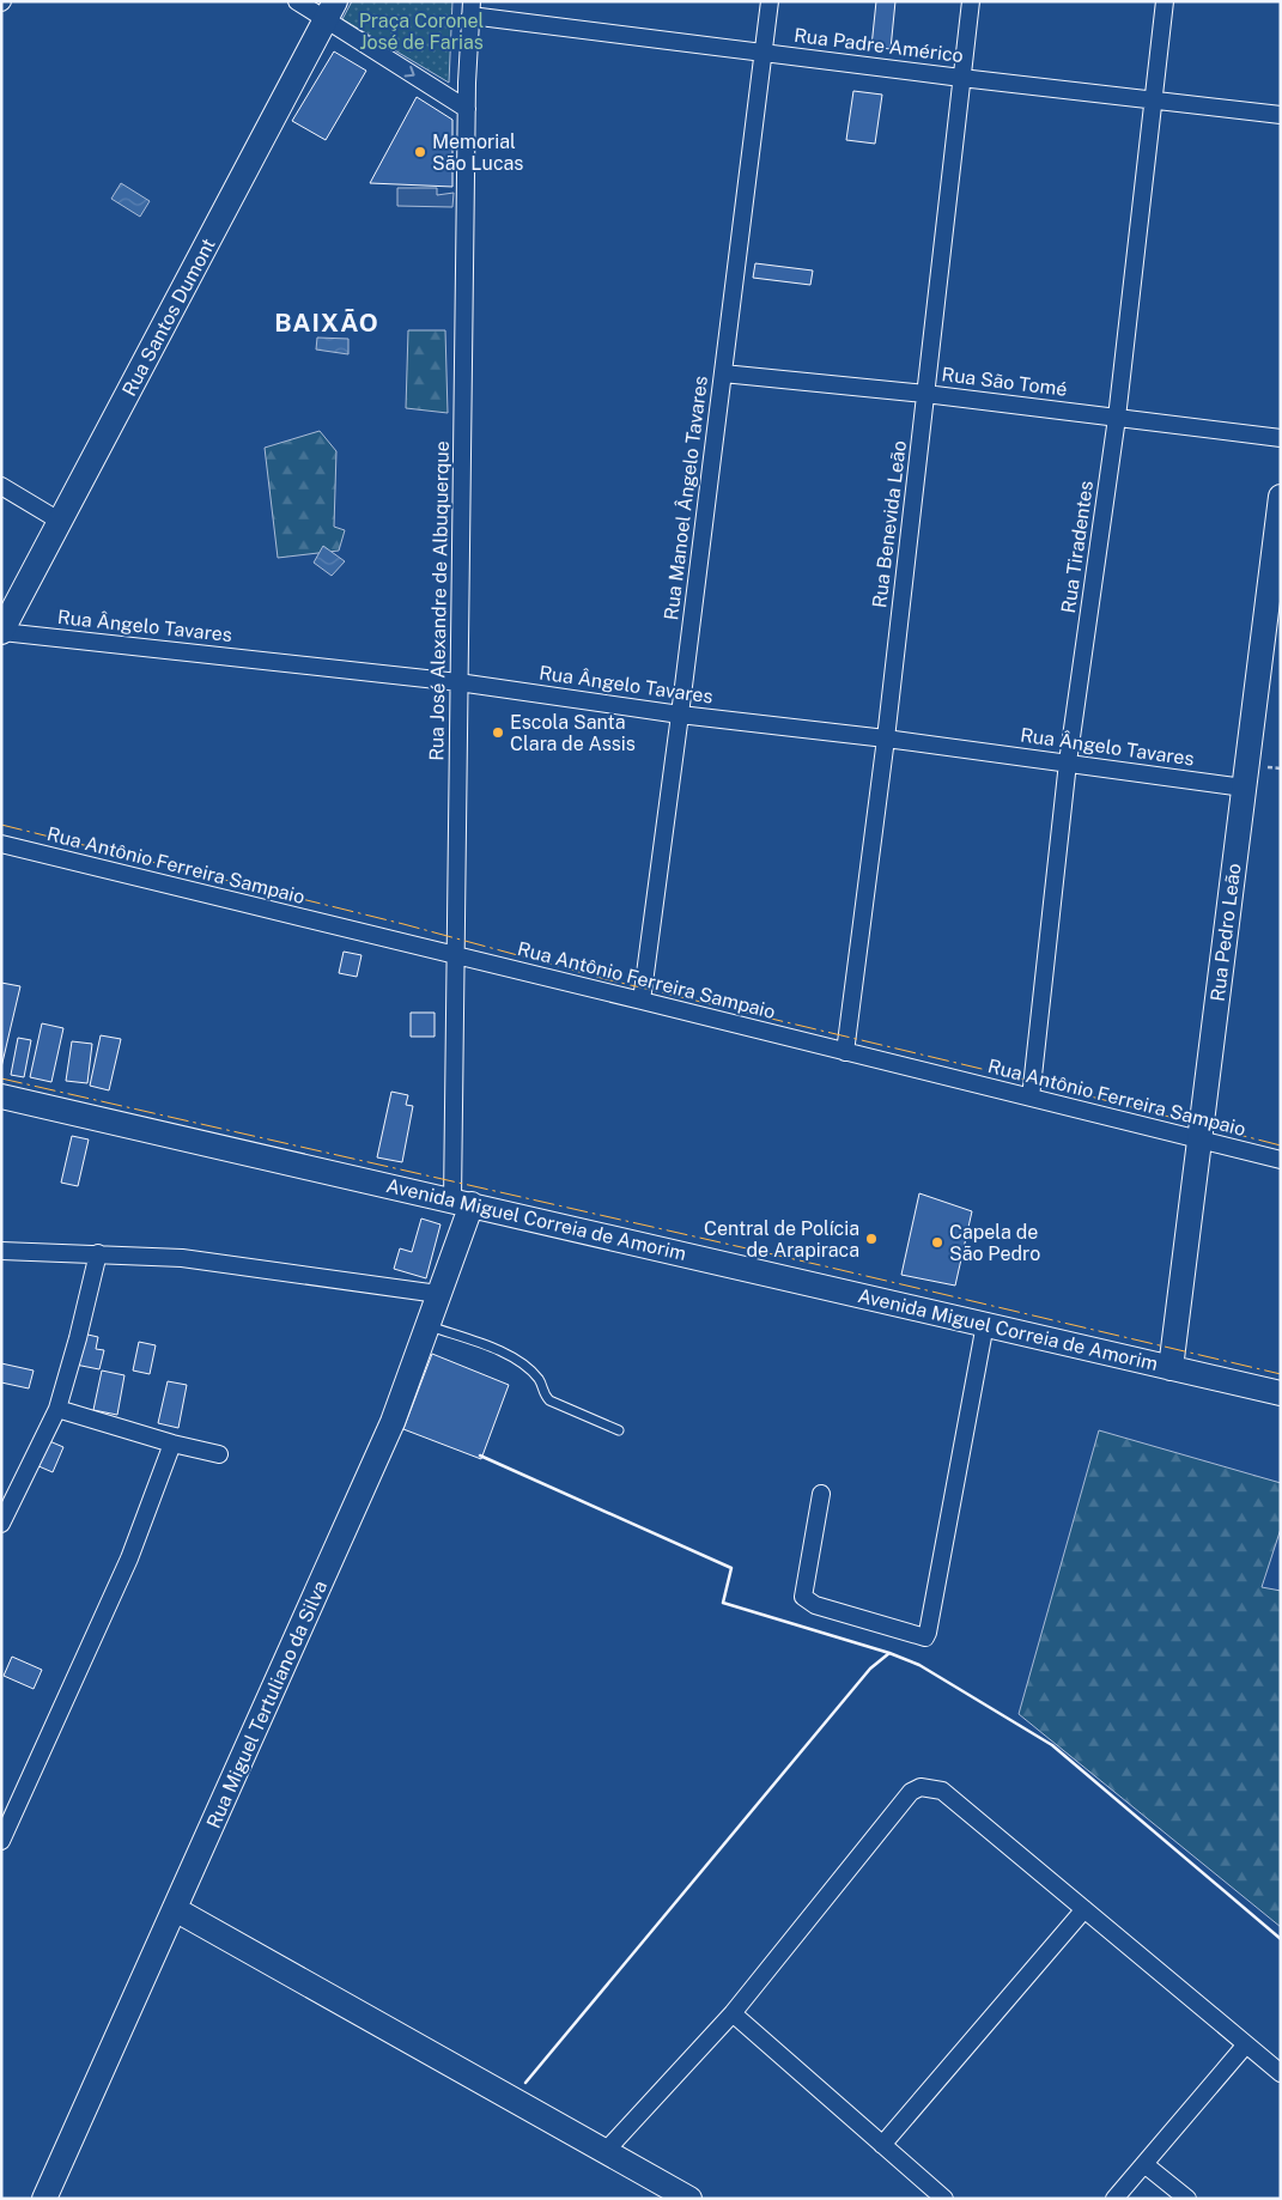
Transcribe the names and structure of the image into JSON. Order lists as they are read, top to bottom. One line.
{"streets":{"street":["Rua Padre Américo","Rua Santos Dumont","Rua São Tomé","Rua Manoel Ângelo Tavares","Rua Benevida Leão","Rua Tiradentes","Rua José Alexandre de Albuquerque","Rua Ângelo Tavares","Rua Antônio Ferreira Sampaio","Rua Pedro Leão","Avenida Miguel Correia de Amorim","Rua Miguel Tertuliano da Silva"]},"crossings":[["Rua Padre Américo","Rua Manoel Ângelo Tavares"],["Rua Padre Américo","Rua Benevida Leão"],["Rua Padre Américo","Rua Tiradentes"],["Rua Padre Américo","Rua José Alexandre de Albuquerque"],["Rua Santos Dumont","Rua Ângelo Tavares"],["Rua São Tomé","Rua Manoel Ângelo Tavares"],["Rua São Tomé","Rua Benevida Leão"],["Rua São Tomé","Rua Tiradentes"],["Rua Manoel Ângelo Tavares","Rua Ângelo Tavares"],["Rua Manoel Ângelo Tavares","Rua Antônio Ferreira Sampaio"],["Rua Benevida Leão","Rua Ângelo Tavares"],["Rua Benevida Leão","Rua Antônio Ferreira Sampaio"],["Rua Tiradentes","Rua Ângelo Tavares"],["Rua Tiradentes","Rua Antônio Ferreira Sampaio"],["Rua José Alexandre de Albuquerque","Rua Ângelo Tavares"],["Rua José Alexandre de Albuquerque","Rua Antônio Ferreira Sampaio"],["Rua José Alexandre de Albuquerque","Avenida Miguel Correia de Amorim"],["Rua José Alexandre de Albuquerque","Rua Miguel Tertuliano da Silva"],["Rua Ângelo Tavares","Rua Pedro Leão"],["Rua Antônio Ferreira Sampaio","Rua Pedro Leão"],["Rua Pedro Leão","Avenida Miguel Correia de Amorim"],["Avenida Miguel Correia de Amorim","Rua Miguel Tertuliano da Silva"]],"districts":["BAIXÃO"],"parks":["Praça Coronel José de Farias"],"places":["Memorial São Lucas","Escola Santa Clara de Assis","Central de Polícia de Arapiraca","Capela de São Pedro"]}
